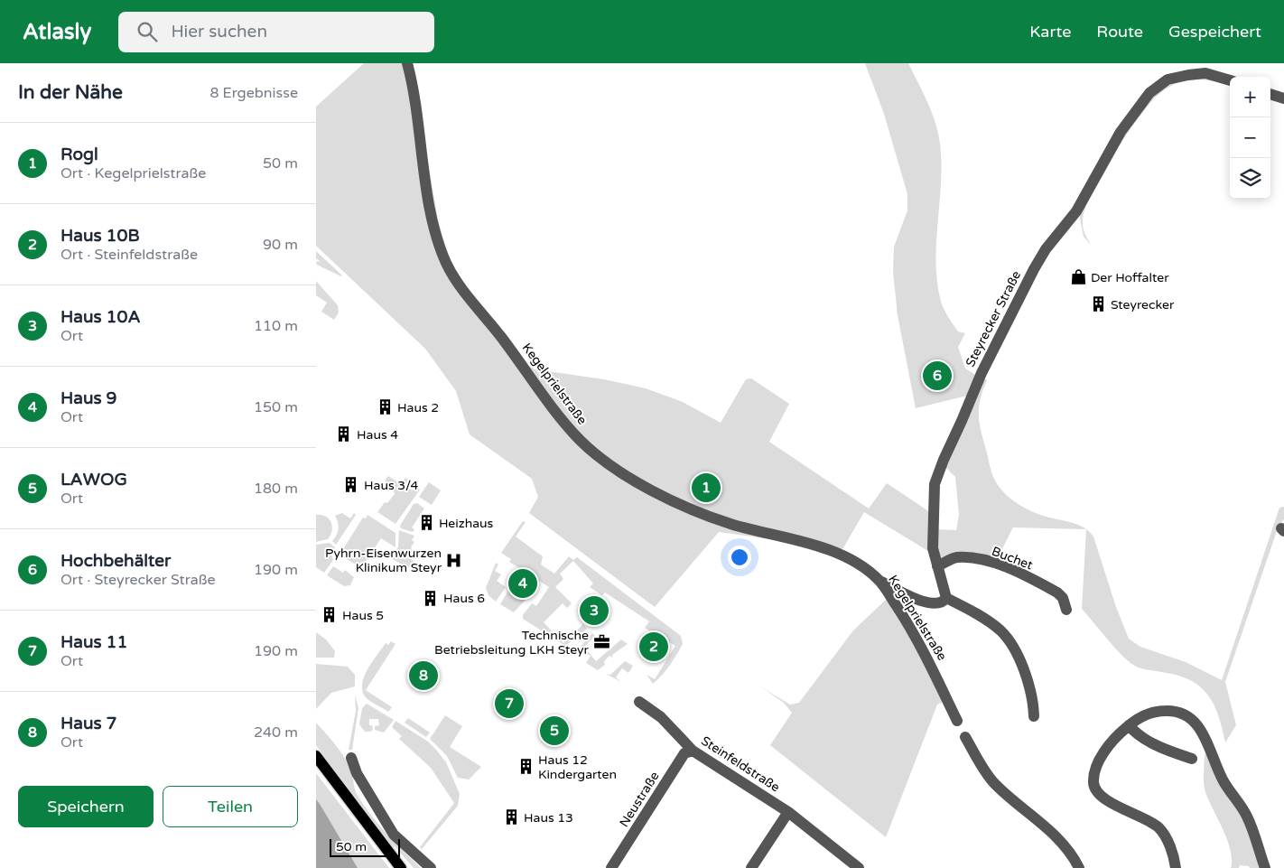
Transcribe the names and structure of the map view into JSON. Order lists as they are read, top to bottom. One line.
{"streets":{"street":["Steyrecker Straße","Kegelprielstraße","Buchet","Steinfeldstraße","Neustraße"]},"crossings":[["Steyrecker Straße","Buchet"],["Steinfeldstraße","Neustraße"]],"places":{"shop":["Der Hoffalter"],"building":["Steyrecker","Haus 2","Haus 4","Haus 3/4","Heizhaus","Haus 6","Haus 5","Haus 12 Kindergarten","Haus 13"],"hospital":["Pyhrn-Eisenwurzen Klinikum Steyr"],"office":["Technische Betriebsleitung LKH Steyr"]},"scale_bar":"50 m","page":{"header":"Atlasly","search":"Hier suchen","nav":["Karte","Route","Gespeichert"],"heading":["In der Nähe","8 Ergebnisse"],"map_buttons":["+","−"],"list":[{"mark":"1","name":"Rogl","note":"Ort · Kegelprielstraße","value":"50 m"},{"mark":"2","name":"Haus 10B","note":"Ort · Steinfeldstraße","value":"90 m"},{"mark":"3","name":"Haus 10A","note":"Ort","value":"110 m"},{"mark":"4","name":"Haus 9","note":"Ort","value":"150 m"},{"mark":"5","name":"LAWOG","note":"Ort","value":"180 m"},{"mark":"6","name":"Hochbehälter","note":"Ort · Steyrecker Straße","value":"190 m"},{"mark":"7","name":"Haus 11","note":"Ort","value":"190 m"},{"mark":"8","name":"Haus 7","note":"Ort","value":"240 m"}],"pins":["6","1","4","3","2","8","7","5"],"buttons":["Speichern","Teilen"],"scale":"50 m"}}
